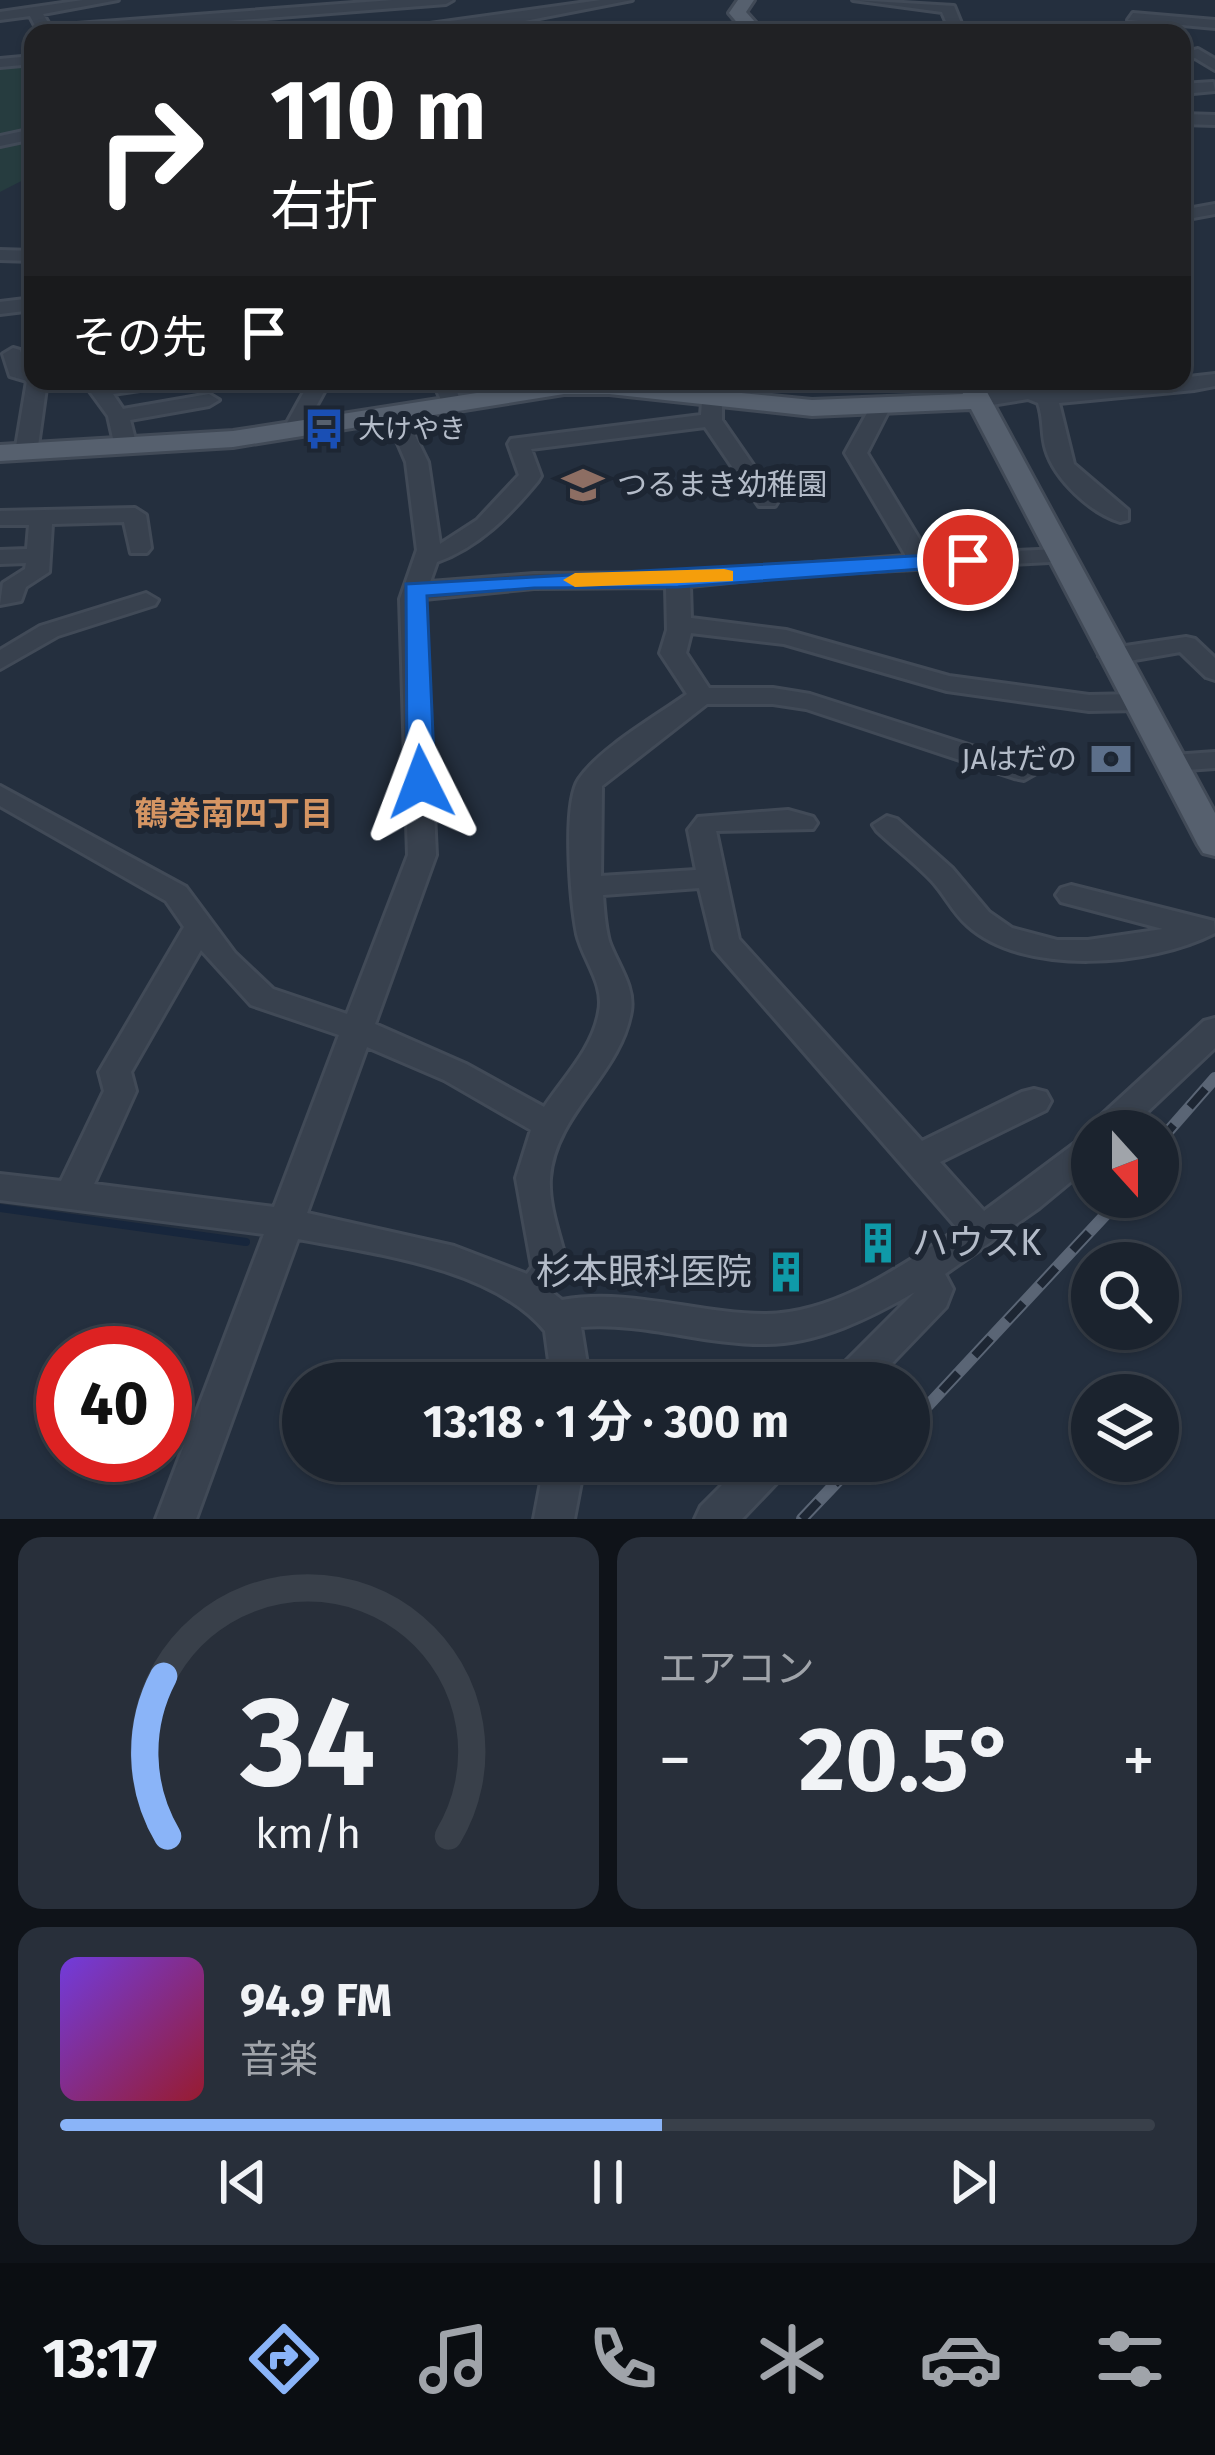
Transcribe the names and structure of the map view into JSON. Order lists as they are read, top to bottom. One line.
{"districts":["鶴巻南四丁目"],"places":{"bus stop":["大けやき"],"school or university":["つるまき幼稚園"],"bank":["JAはだの"],"building":["ハウスK","杉本眼科医院"]},"north":"bottom","page":{"turn":["110 m","右折"],"then":"その先","limit":"40","trip":"13:18 · 1 分 · 300 m","tile":"エアコン","heat":["−","20.5°","+"],"song":["94.9 FM","音楽"],"tabs":"13:17","gauge":["34","km/h"]}}
